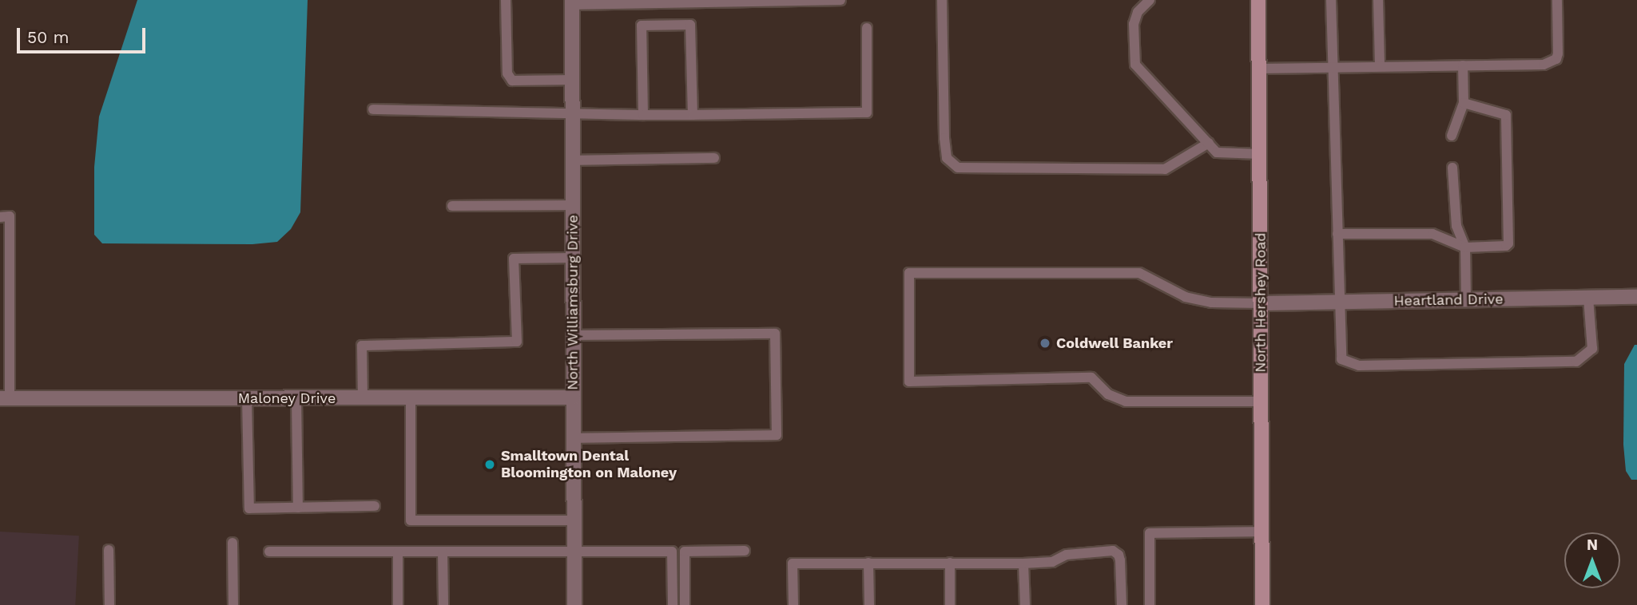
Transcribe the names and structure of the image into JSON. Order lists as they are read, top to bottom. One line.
{"streets":{"main road":["North Hershey Road"],"street":["Heartland Drive","North Williamsburg Drive","Maloney Drive"]},"crossings":[["Heartland Drive","North Hershey Road"],["North Williamsburg Drive","Maloney Drive"]],"places":["Coldwell Banker","Smalltown Dental Bloomington on Maloney"],"scale_bar":"50 m","north":"top"}
